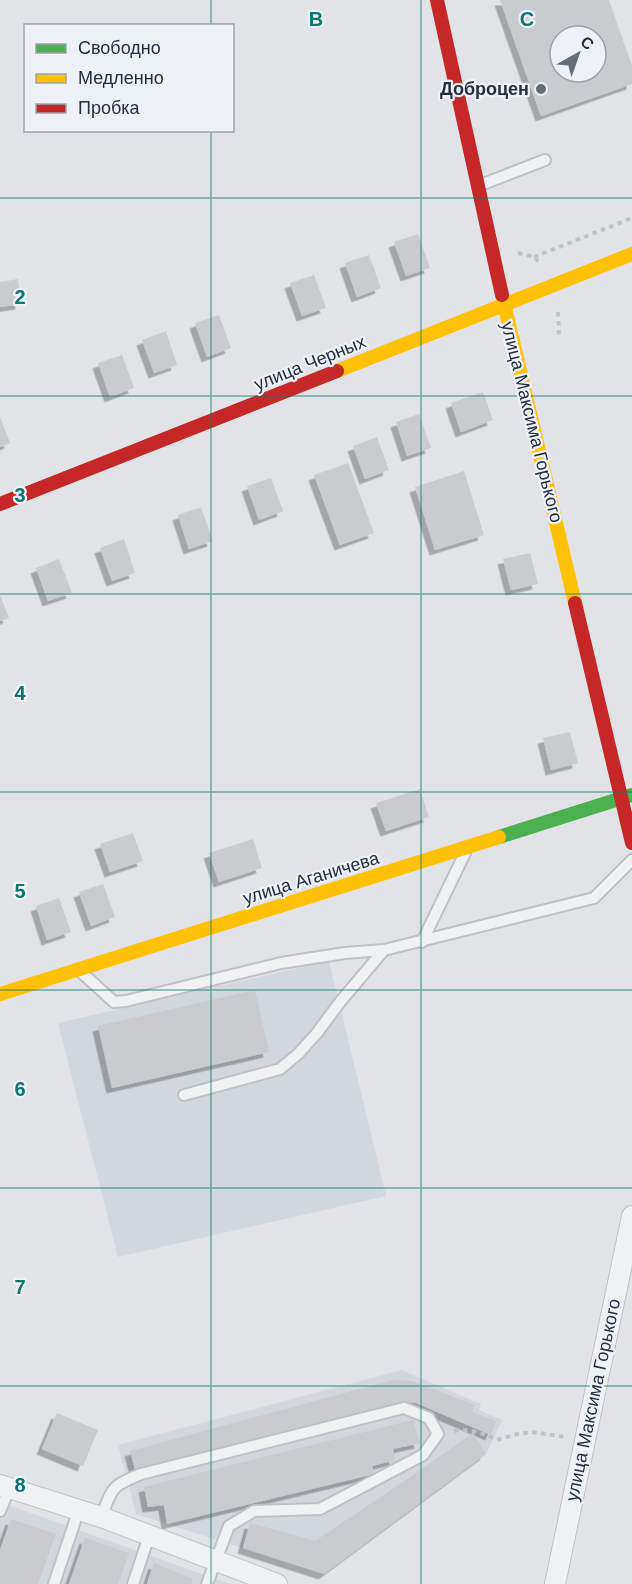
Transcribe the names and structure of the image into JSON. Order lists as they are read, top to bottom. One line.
{"streets":{"street":["улица Черных","улица Максима Горького","улица Аганичева"]},"crossings":[["улица Черных","улица Максима Горького"],["улица Максима Горького","улица Аганичева"]],"places":["Доброцен"],"legend":["Свободно","Медленно","Пробка"],"north":"top right","grid":{"columns":["B","C"],"rows":["2","3","4","5","6","7","8"]}}
